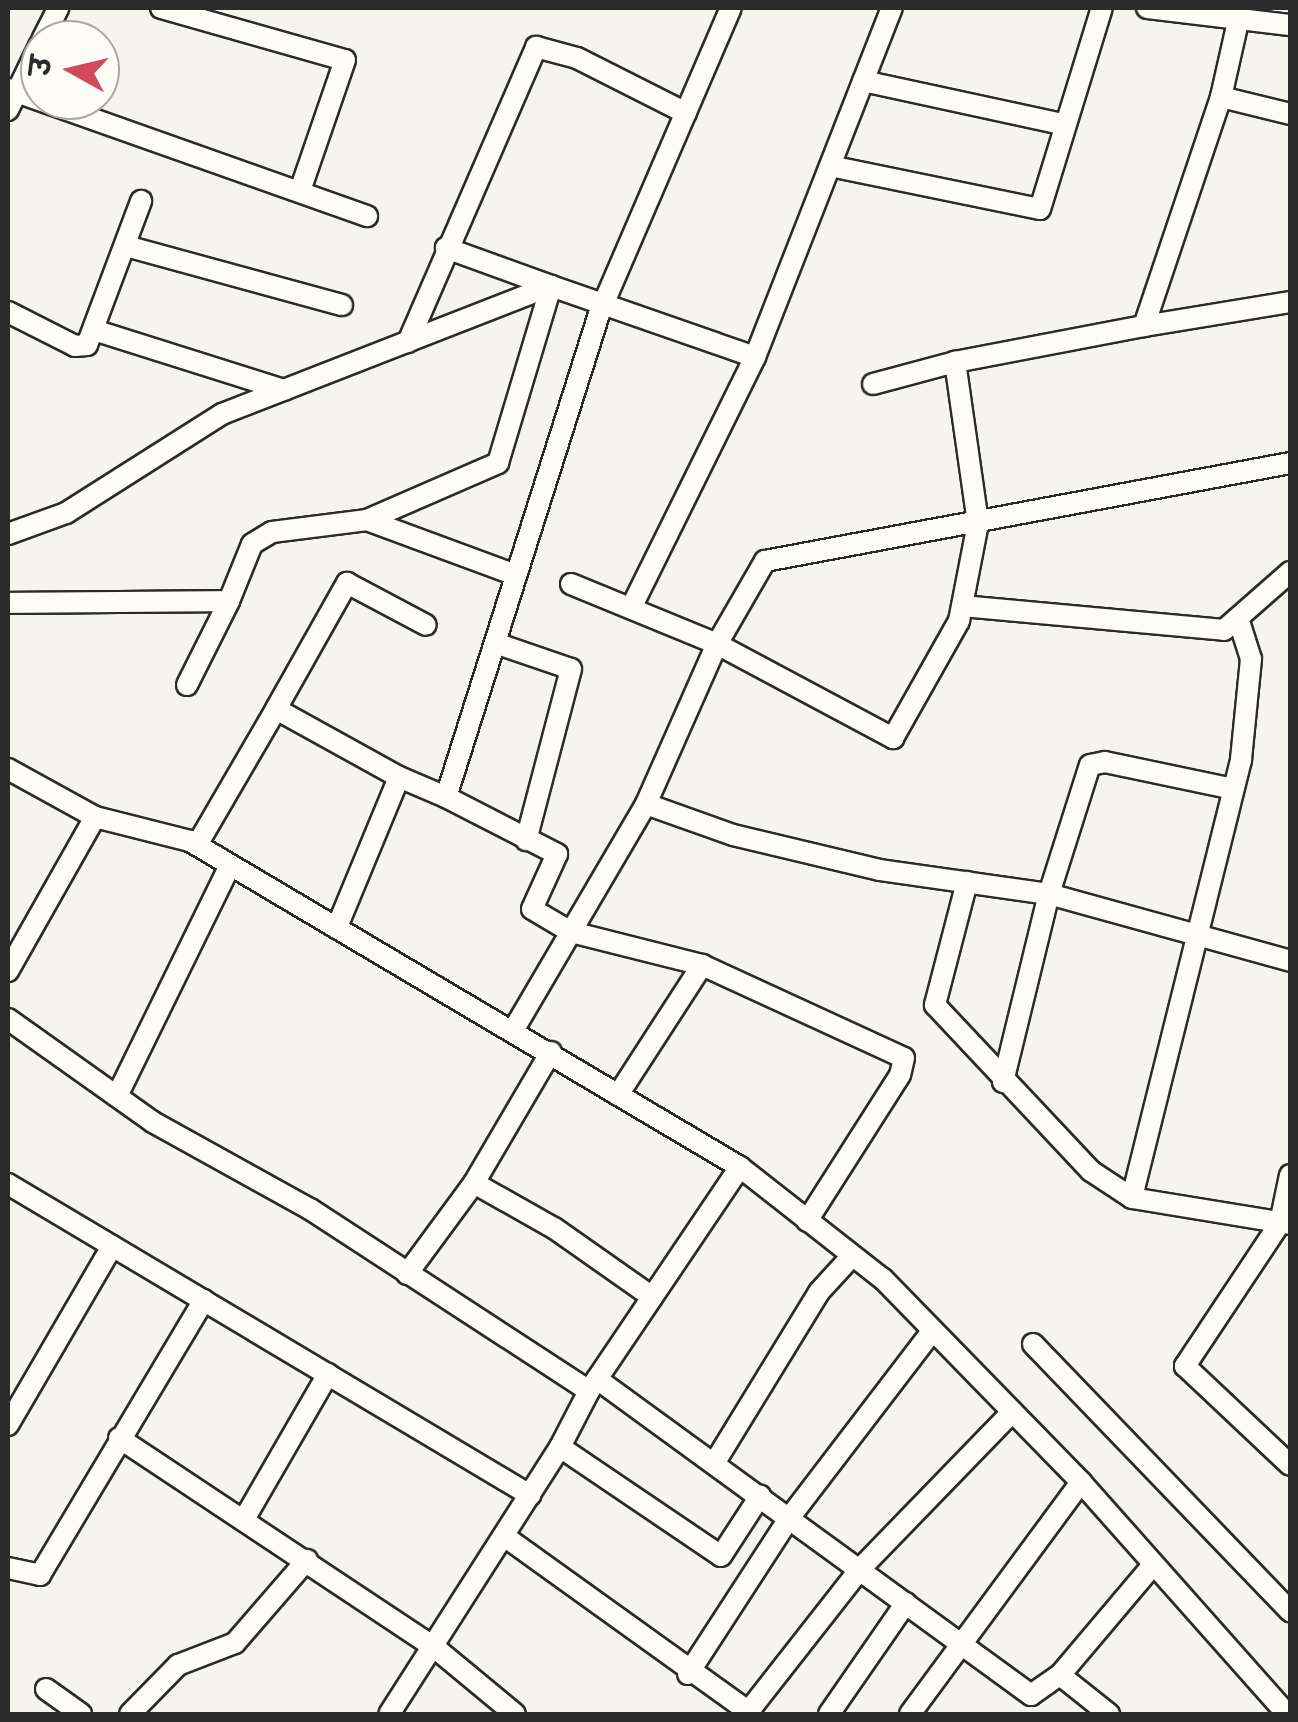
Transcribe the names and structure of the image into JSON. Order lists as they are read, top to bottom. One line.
{"north":"left"}
